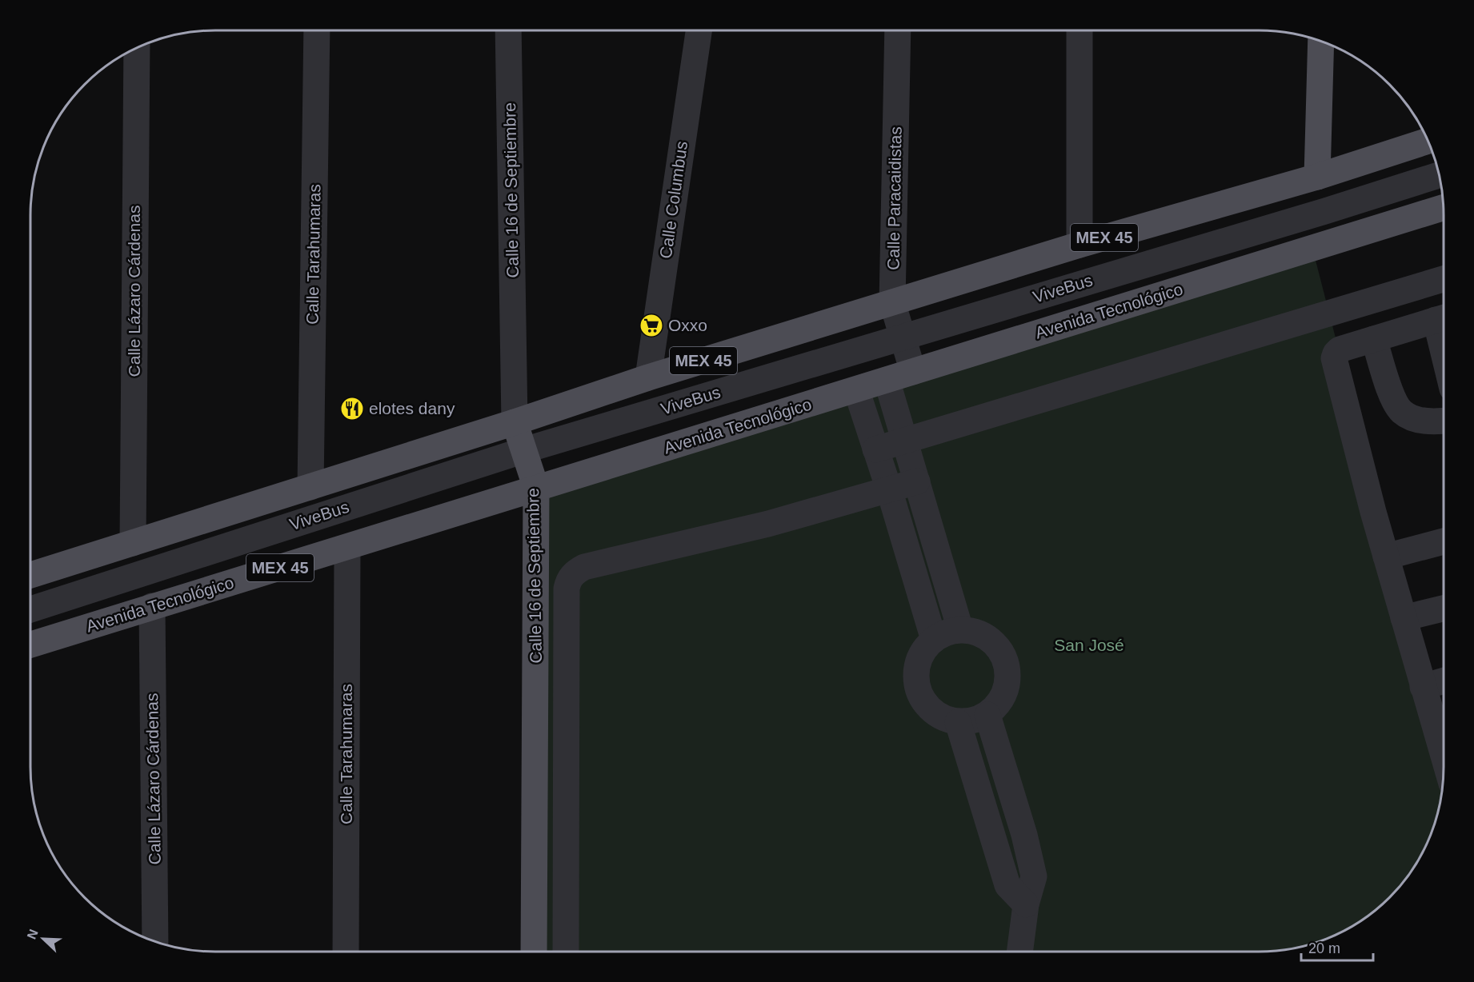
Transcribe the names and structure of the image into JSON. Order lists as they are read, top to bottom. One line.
{"streets":{"main road":["Calle 16 de Septiembre","MEX 45","Avenida Tecnológico"],"street":["Calle Paracaidistas","Calle Columbus","Calle Tarahumaras","ViveBus","Calle Lázaro Cárdenas"]},"crossings":[["Calle 16 de Septiembre","MEX 45"],["Calle 16 de Septiembre","ViveBus"],["Calle 16 de Septiembre","Avenida Tecnológico"],["Calle Paracaidistas","MEX 45"],["Calle Paracaidistas","ViveBus"],["Calle Paracaidistas","Avenida Tecnológico"],["Calle Columbus","MEX 45"],["MEX 45","Calle Tarahumaras"],["MEX 45","Calle Lázaro Cárdenas"],["Calle Tarahumaras","Avenida Tecnológico"],["Calle Lázaro Cárdenas","Avenida Tecnológico"]],"parks":["San José"],"places":{"supermarket":["Oxxo"],"restaurant":["elotes dany"]},"scale_bar":"20 m","north":"top left"}
